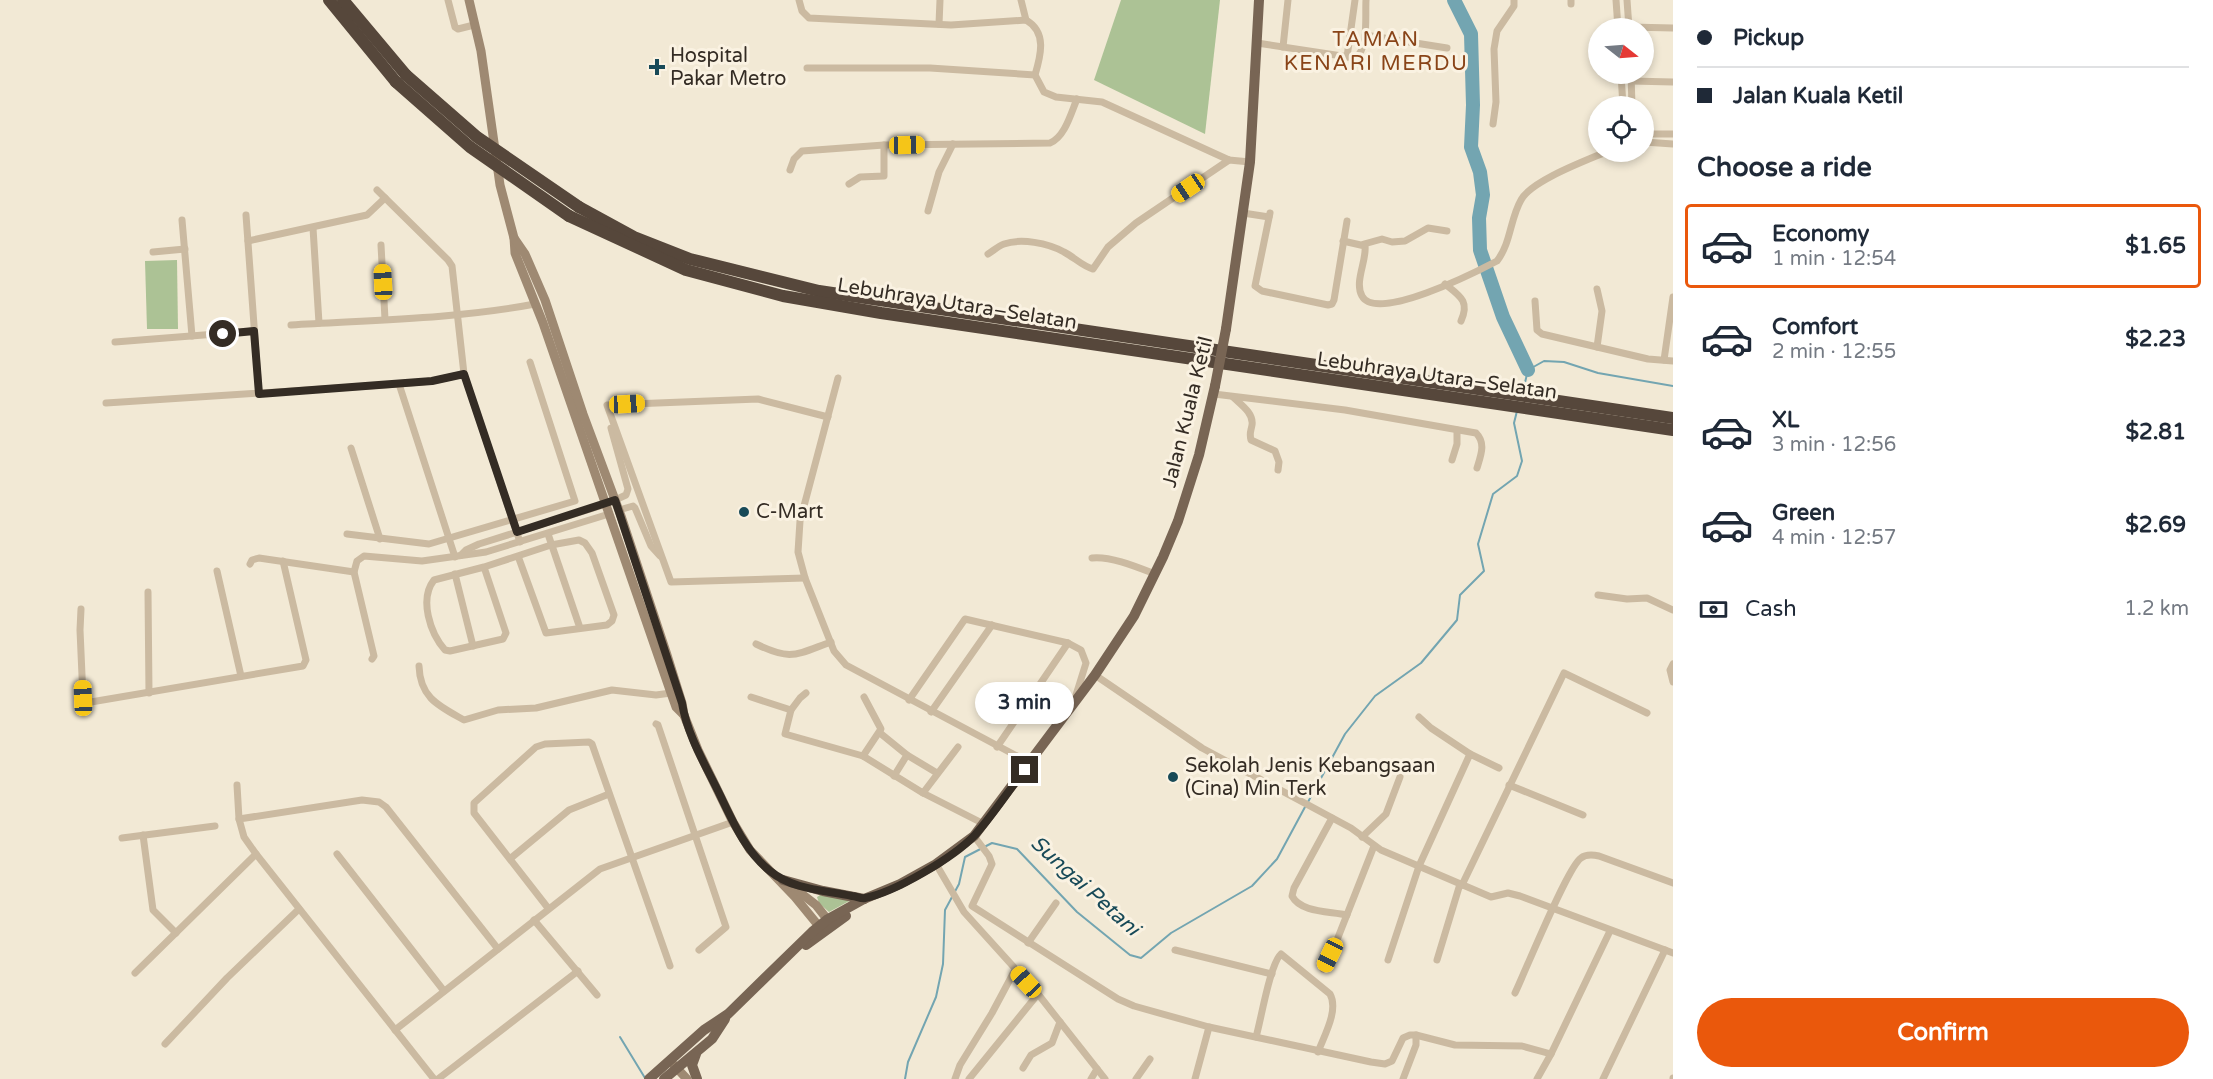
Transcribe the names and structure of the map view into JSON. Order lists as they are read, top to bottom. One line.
{"streets":{"highway":["Lebuhraya Utara–Selatan"],"main road":["Jalan Kuala Ketil"]},"districts":["TAMAN KENARI MERDU"],"water":["Sungai Petani"],"places":{"health":["Hospital Pakar Metro"],"other":["C-Mart","Sekolah Jenis Kebangsaan (Cina) Min Terk"]},"north":"right","page":{"banner":["Pickup","Jalan Kuala Ketil"],"heading":"Choose a ride","list":[{"name":"Economy","note":"1 min · 12:54","value":"$1.65"},{"name":"Comfort","note":"2 min · 12:55","value":"$2.23"},{"name":"XL","note":"3 min · 12:56","value":"$2.81"},{"name":"Green","note":"4 min · 12:57","value":"$2.69"}],"pay":["Cash","1.2 km"],"bubble":"3 min","buttons":"Confirm"}}
